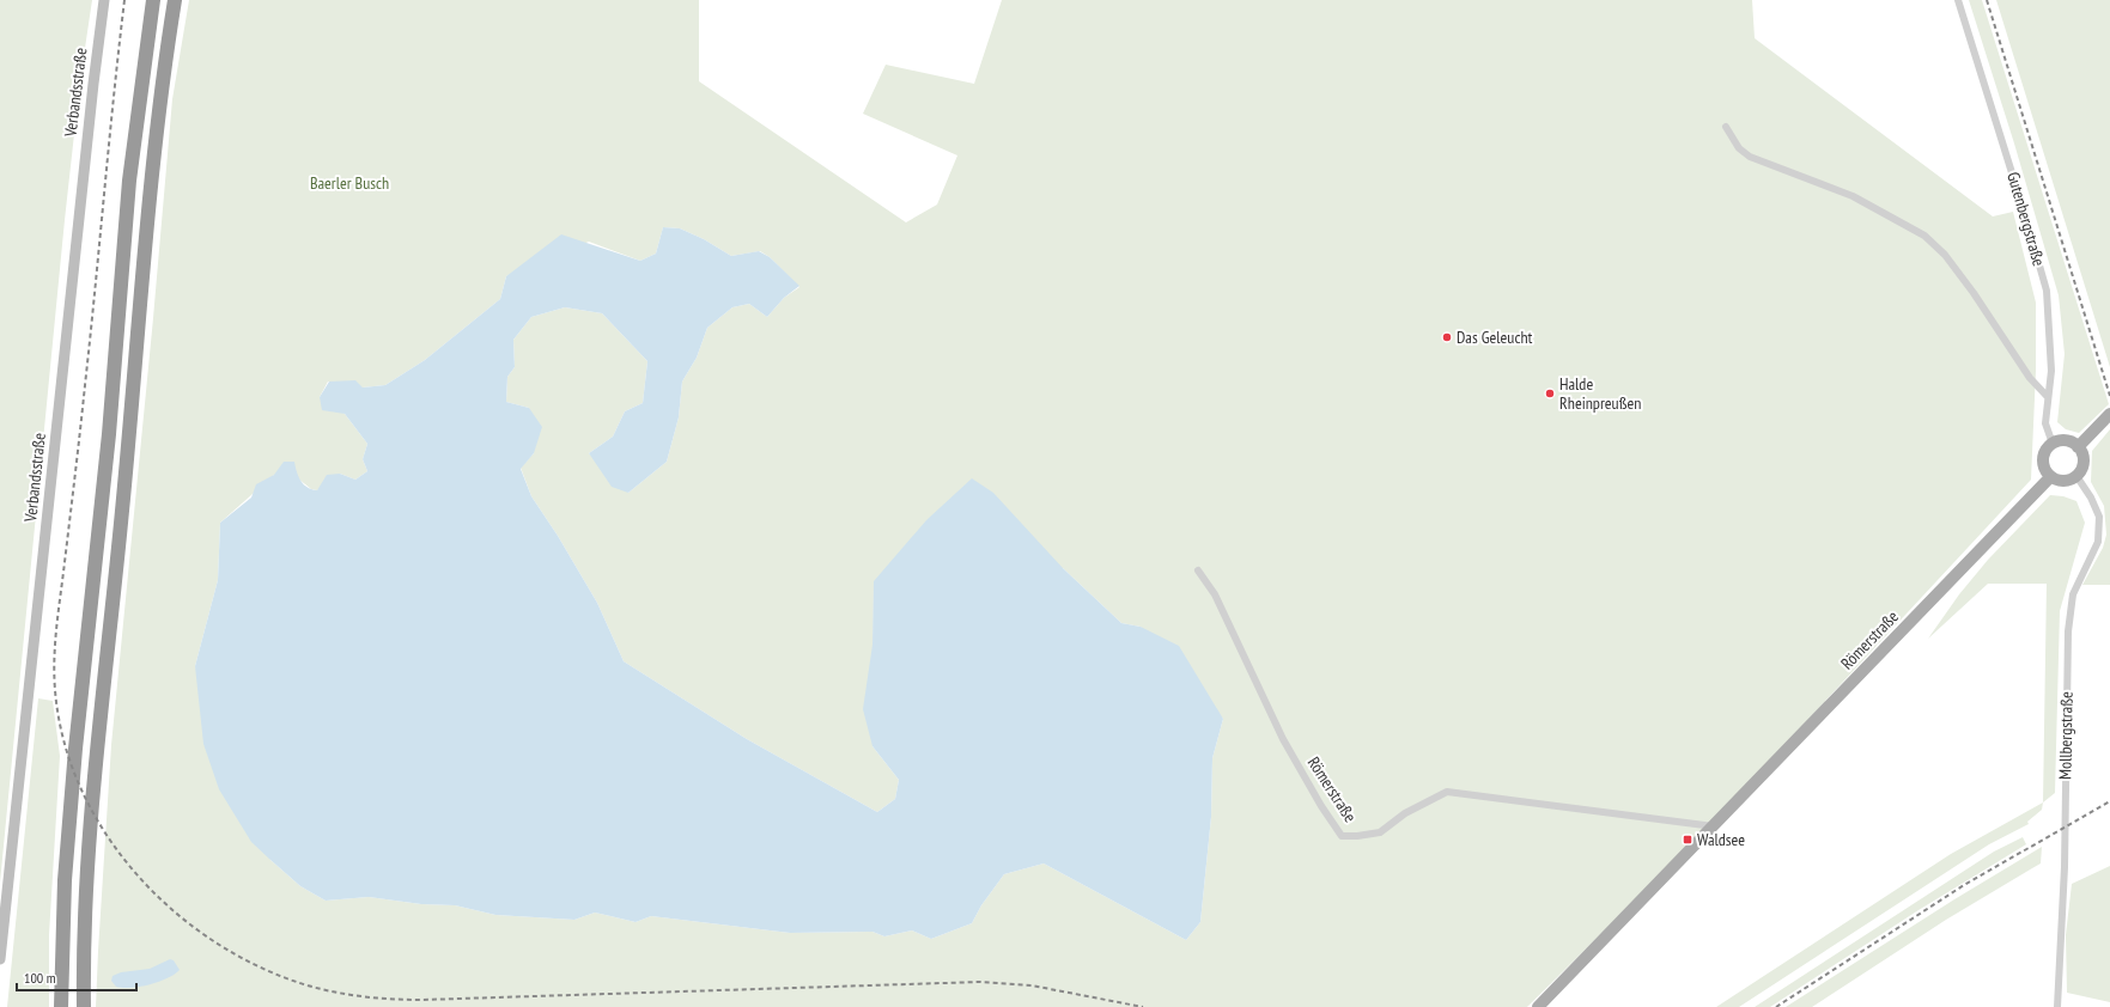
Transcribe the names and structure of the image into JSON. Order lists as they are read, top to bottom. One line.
{"streets":{"main road":["Verbandsstraße","Römerstraße"],"street":["Gutenbergstraße","Mollbergstraße"]},"crossings":[["Gutenbergstraße","Römerstraße"],["Gutenbergstraße","Mollbergstraße"],["Römerstraße","Mollbergstraße"]],"parks":["Baerler Busch"],"places":{"other":["Das Geleucht","Halde Rheinpreußen"],"transit":["Waldsee"]},"scale_bar":"100 m"}
